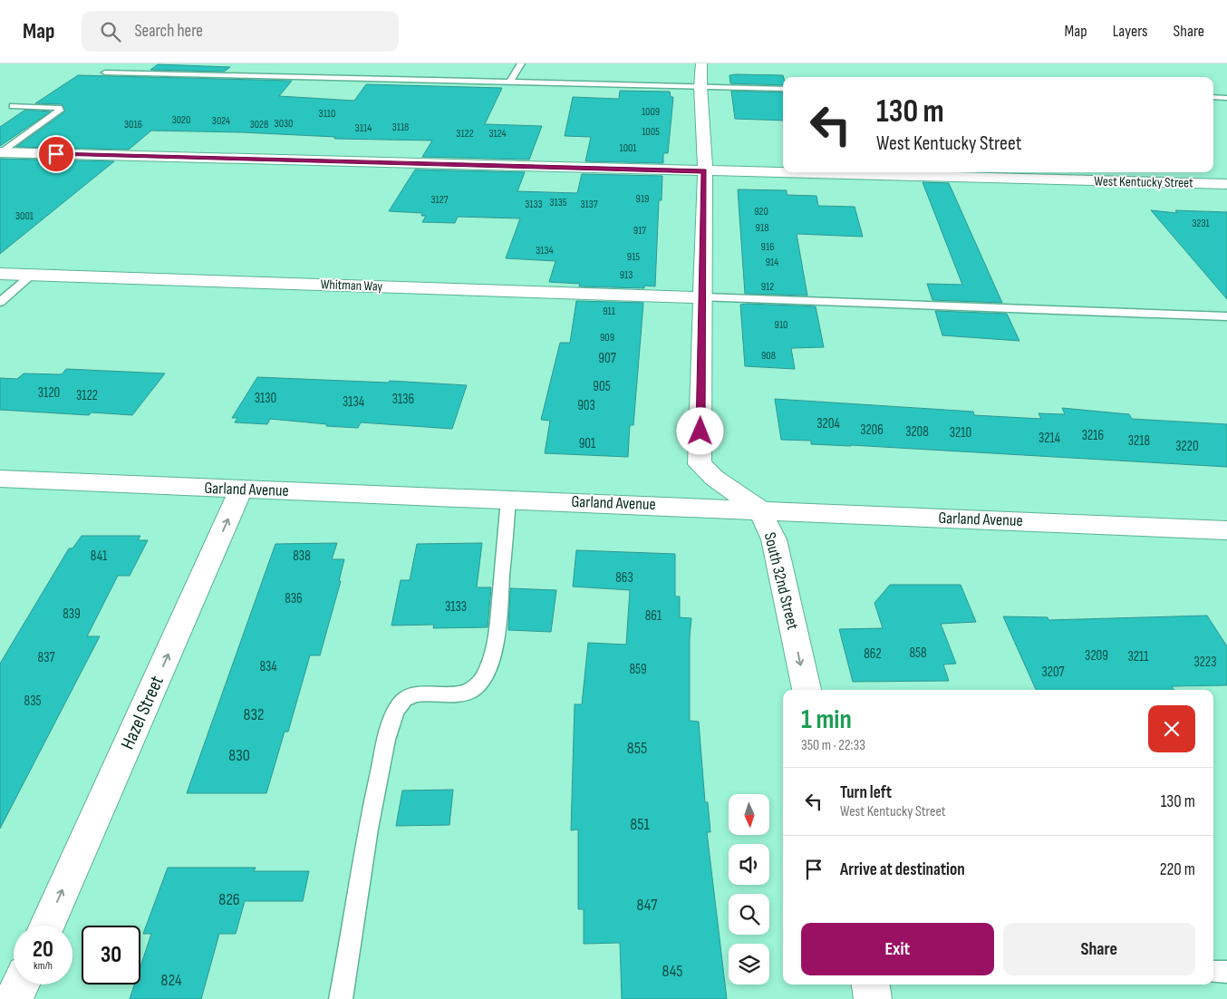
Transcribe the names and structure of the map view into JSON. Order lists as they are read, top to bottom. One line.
{"streets":{"street":["West Kentucky Street","Whitman Way","Garland Avenue","South 32nd Street","Hazel Street"]},"crossings":[["West Kentucky Street","South 32nd Street"],["Whitman Way","South 32nd Street"],["Garland Avenue","South 32nd Street"],["Garland Avenue","Hazel Street"]],"one_way":["Hazel Street"],"house_numbers":["1009","3110","3020","3024","3030","3016","3028","3118","3114","1005","3122","3124","1001","919","3127","3135","3133","3137","920","3001","3231","918","917","916","3134","915","914","913","912","911","910","909","908","907","905","3120","3122","3130","3136","3134","903","3204","3206","3208","3210","3216","3214","3218","901","3220","841","838","863","836","3133","839","861","858","862","3209","3211","837","3223","834","859","3207","835","832","855","830","851","826","847","845","824"],"north":"bottom","page":{"header":"Map","search":"Search here","nav":["Map","Layers","Share"],"turn":["130 m","West Kentucky Street"],"heading":["1 min","350 m · 22:33"],"list":[{"name":"Turn left","note":"West Kentucky Street","value":"130 m"},{"name":"Arrive at destination","value":"220 m"}],"buttons":["Exit","Share"],"speed":"20 km/h","limit":"30"}}
